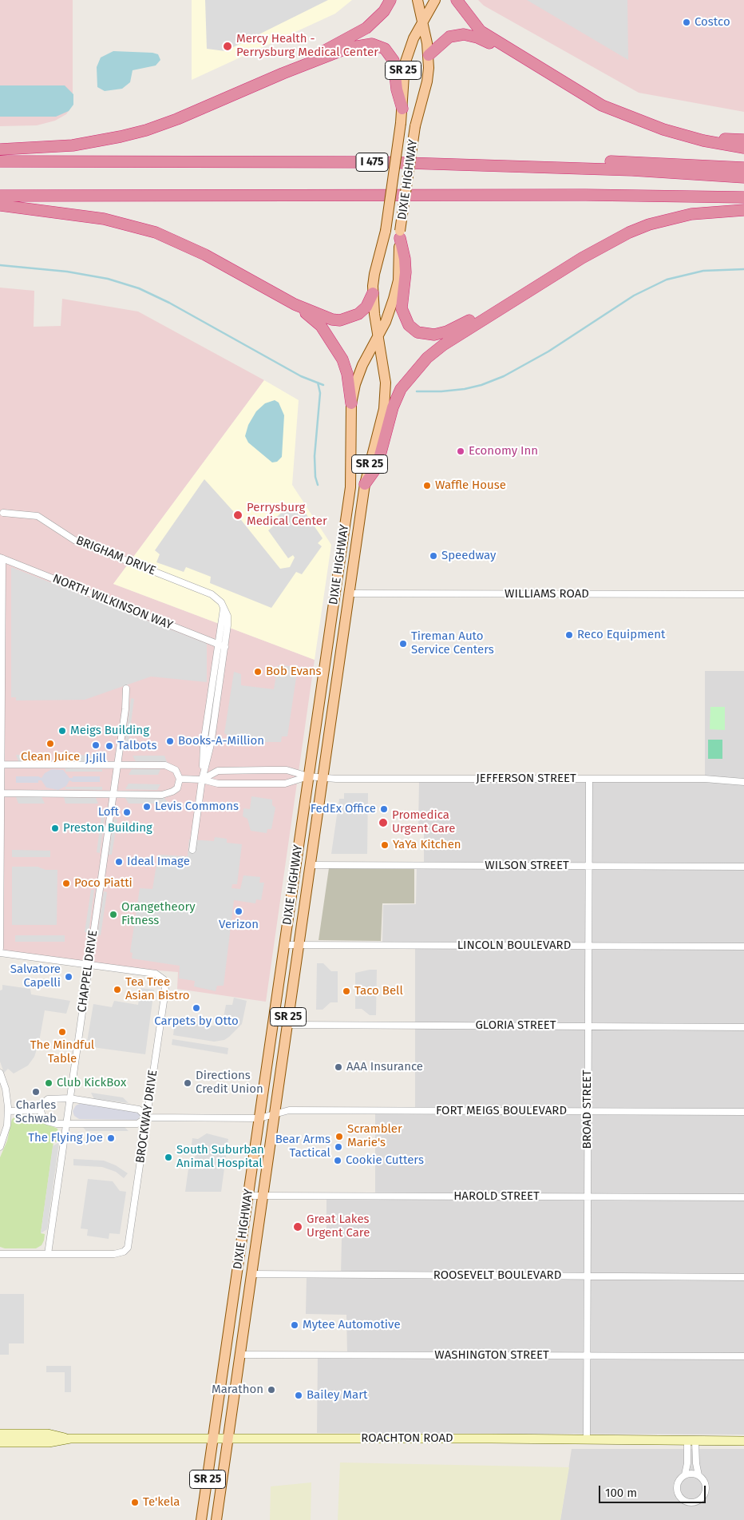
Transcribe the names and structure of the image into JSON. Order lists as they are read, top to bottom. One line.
{"streets":{"highway":["I 475"],"main road":["SR 25","DIXIE HIGHWAY"],"street":["BRIGHAM DRIVE","WILLIAMS ROAD","NORTH WILKINSON WAY","JEFFERSON STREET","WILSON STREET","LINCOLN BOULEVARD","CHAPPEL DRIVE","GLORIA STREET","BROAD STREET","FORT MEIGS BOULEVARD","BROCKWAY DRIVE","HAROLD STREET","ROOSEVELT BOULEVARD","WASHINGTON STREET","ROACHTON ROAD"]},"crossings":[["SR 25","DIXIE HIGHWAY"],["SR 25","ROACHTON ROAD"],["DIXIE HIGHWAY","WILLIAMS ROAD"],["DIXIE HIGHWAY","JEFFERSON STREET"],["DIXIE HIGHWAY","WILSON STREET"],["DIXIE HIGHWAY","LINCOLN BOULEVARD"],["DIXIE HIGHWAY","GLORIA STREET"],["DIXIE HIGHWAY","FORT MEIGS BOULEVARD"],["DIXIE HIGHWAY","HAROLD STREET"],["DIXIE HIGHWAY","ROOSEVELT BOULEVARD"],["DIXIE HIGHWAY","WASHINGTON STREET"],["DIXIE HIGHWAY","ROACHTON ROAD"],["BRIGHAM DRIVE","NORTH WILKINSON WAY"],["JEFFERSON STREET","BROAD STREET"],["WILSON STREET","BROAD STREET"],["LINCOLN BOULEVARD","BROAD STREET"],["CHAPPEL DRIVE","BROCKWAY DRIVE"],["GLORIA STREET","BROAD STREET"],["BROAD STREET","FORT MEIGS BOULEVARD"],["BROAD STREET","HAROLD STREET"],["BROAD STREET","ROOSEVELT BOULEVARD"],["BROAD STREET","WASHINGTON STREET"],["BROAD STREET","ROACHTON ROAD"],["FORT MEIGS BOULEVARD","BROCKWAY DRIVE"]],"places":["Costco","Mercy Health - Perrysburg Medical Center","Economy Inn","Waffle House","Perrysburg Medical Center","Speedway","Reco Equipment","Tireman Auto Service Centers","Bob Evans","Meigs Building","Books-A-Million","Clean Juice","J.Jill","Talbots","Levis Commons","FedEx Office","Loft","Promedica Urgent Care","Preston Building","YaYa Kitchen","Ideal Image","Poco Piatti","Verizon","Orangetheory Fitness","Salvatore Capelli","Tea Tree Asian Bistro","Taco Bell","Carpets by Otto","The Mindful Table","AAA Insurance","Club KickBox","Directions Credit Union","Charles Schwab","Scrambler Marie's","The Flying Joe","Bear Arms Tactical","South Suburban Animal Hospital","Cookie Cutters","Great Lakes Urgent Care","Mytee Automotive","Marathon","Bailey Mart","Te'kela"],"scale_bar":"100 m"}
